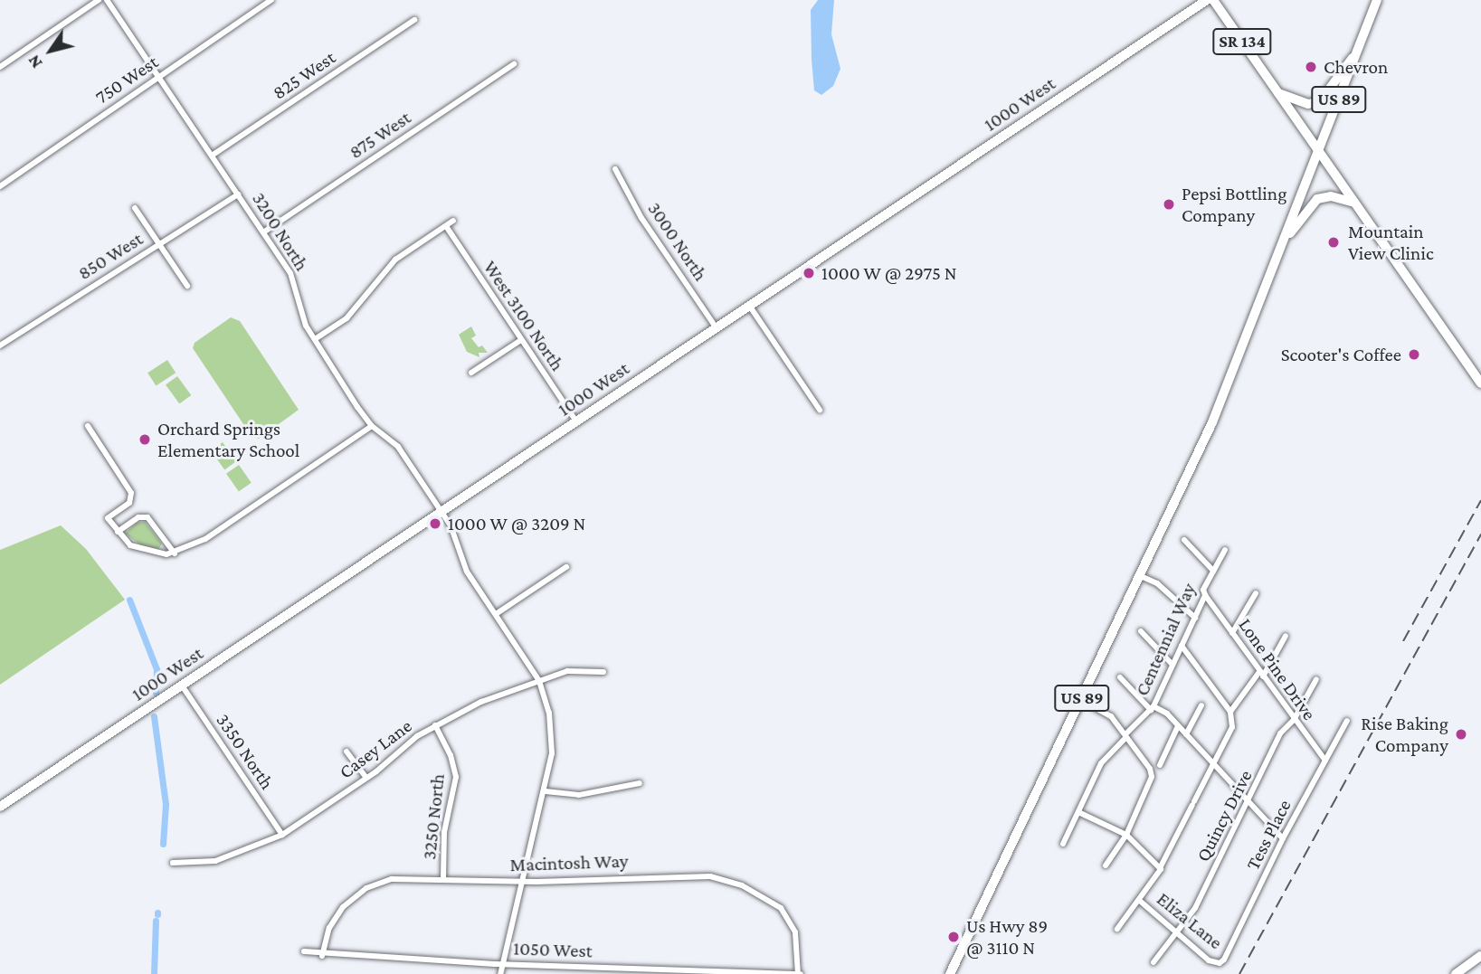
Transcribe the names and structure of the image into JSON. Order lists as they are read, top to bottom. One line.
{"streets":{"main road":["SR 134","US 89"],"street":["825 West","750 West","1000 West","875 West","3200 North","3000 North","850 West","West 3100 North","Centennial Way","Lone Pine Drive","Casey Lane","3350 North","Quincy Drive","3250 North","Tess Place","Macintosh Way","Eliza Lane","1050 West"]},"crossings":[["SR 134","US 89"],["825 West","3200 North"],["750 West","3200 North"],["1000 West","3200 North"],["1000 West","3000 North"],["1000 West","West 3100 North"],["1000 West","3350 North"],["875 West","3200 North"],["3200 North","850 West"],["3200 North","Casey Lane"],["3200 North","Macintosh Way"],["3200 North","1050 West"],["Centennial Way","Lone Pine Drive"],["Lone Pine Drive","Quincy Drive"],["Lone Pine Drive","Tess Place"],["Casey Lane","3350 North"],["Casey Lane","3250 North"],["Quincy Drive","Eliza Lane"],["3250 North","Macintosh Way"],["Tess Place","Eliza Lane"],["Macintosh Way","1050 West"]],"places":["Chevron","Pepsi Bottling Company","Mountain View Clinic","1000 W @ 2975 N","Scooter's Coffee","Orchard Springs Elementary School","1000 W @ 3209 N","Rise Baking Company","Us Hwy 89 @ 3110 N"],"north":"bottom left"}
